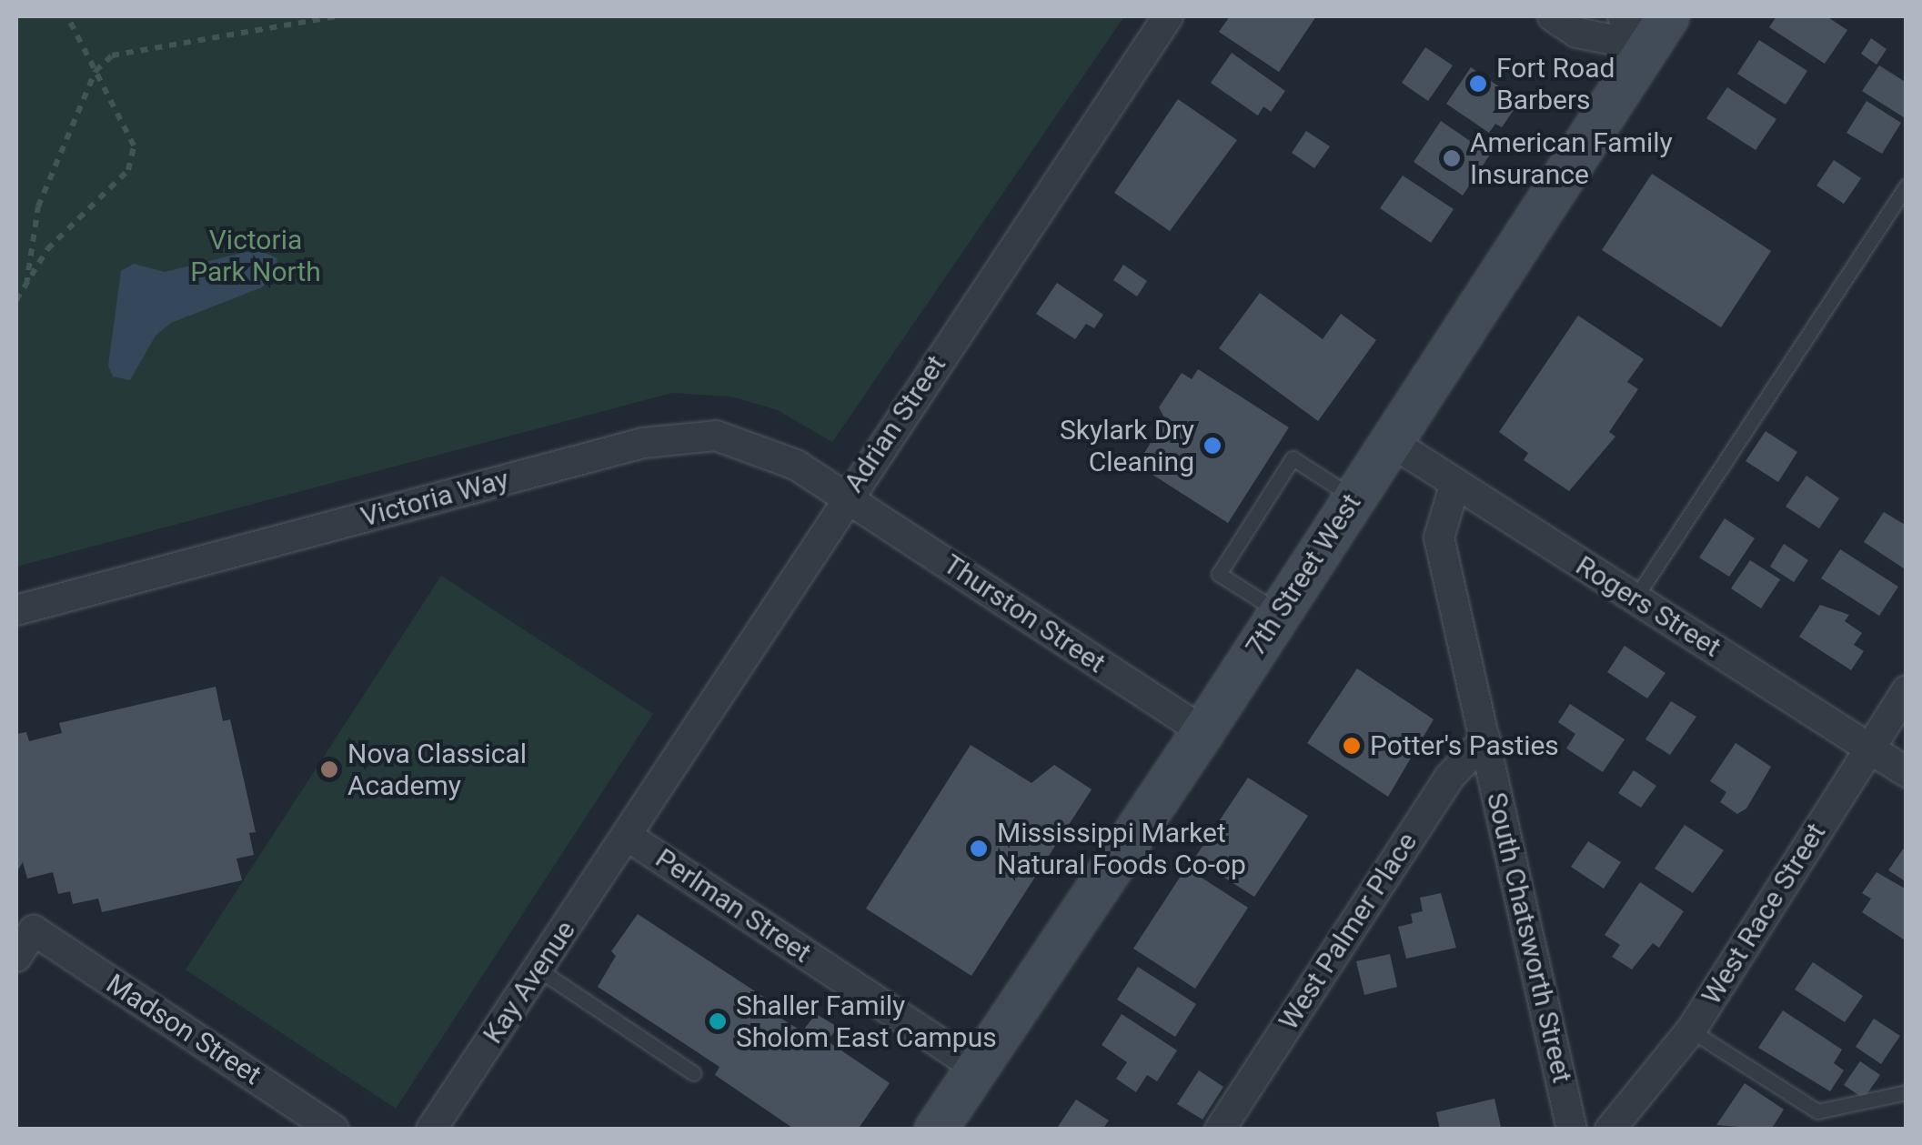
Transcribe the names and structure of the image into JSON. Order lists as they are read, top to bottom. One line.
{"streets":{"main road":["7th Street West"],"street":["Adrian Street","Victoria Way","Rogers Street","Thurston Street","Perlman Street","West Race Street","West Palmer Place","South Chatsworth Street","Kay Avenue","Madson Street"]},"crossings":[["Adrian Street","Victoria Way"],["Adrian Street","Thurston Street"],["Adrian Street","Perlman Street"],["Adrian Street","Kay Avenue"],["Victoria Way","Thurston Street"],["7th Street West","Rogers Street"],["7th Street West","Thurston Street"],["7th Street West","Perlman Street"],["Rogers Street","West Race Street"],["Rogers Street","South Chatsworth Street"],["Perlman Street","Kay Avenue"],["West Palmer Place","South Chatsworth Street"]],"parks":["Victoria Park North"],"places":["Fort Road Barbers","American Family Insurance","Skylark Dry Cleaning","Potter's Pasties","Nova Classical Academy","Mississippi Market Natural Foods Co-op","Shaller Family Sholom East Campus"]}
